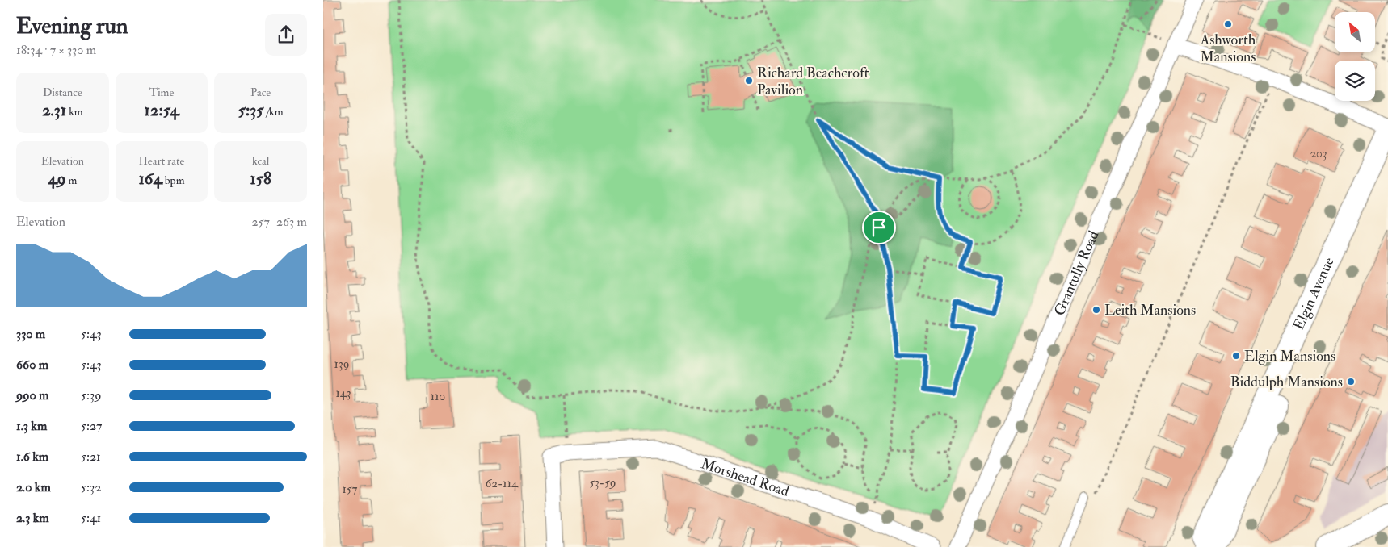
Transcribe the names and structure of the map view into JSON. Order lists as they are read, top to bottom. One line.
{"streets":{"street":["Grantully Road","Elgin Avenue","Morshead Road"]},"places":["Ashworth Mansions","Richard Beachcroft Pavilion","Leith Mansions","Elgin Mansions","Biddulph Mansions"],"house_numbers":["203","139","143","110","53-59","62-114","157"],"north":"top left","page":{"heading":["Evening run","18:34 · 7 × 330 m"],"stats":[["Distance","2.31 km"],["Time","12:54"],["Pace","5:35 /km"],["Elevation","49 m"],["Heart rate","164 bpm"],["kcal","158"]],"chart":["Elevation","257–263 m"],"list":[{"name":"330 m","note":"5:43"},{"name":"660 m","note":"5:43"},{"name":"990 m","note":"5:39"},{"name":"1.3 km","note":"5:27"},{"name":"1.6 km","note":"5:21"},{"name":"2.0 km","note":"5:32"},{"name":"2.3 km","note":"5:41"}]}}
